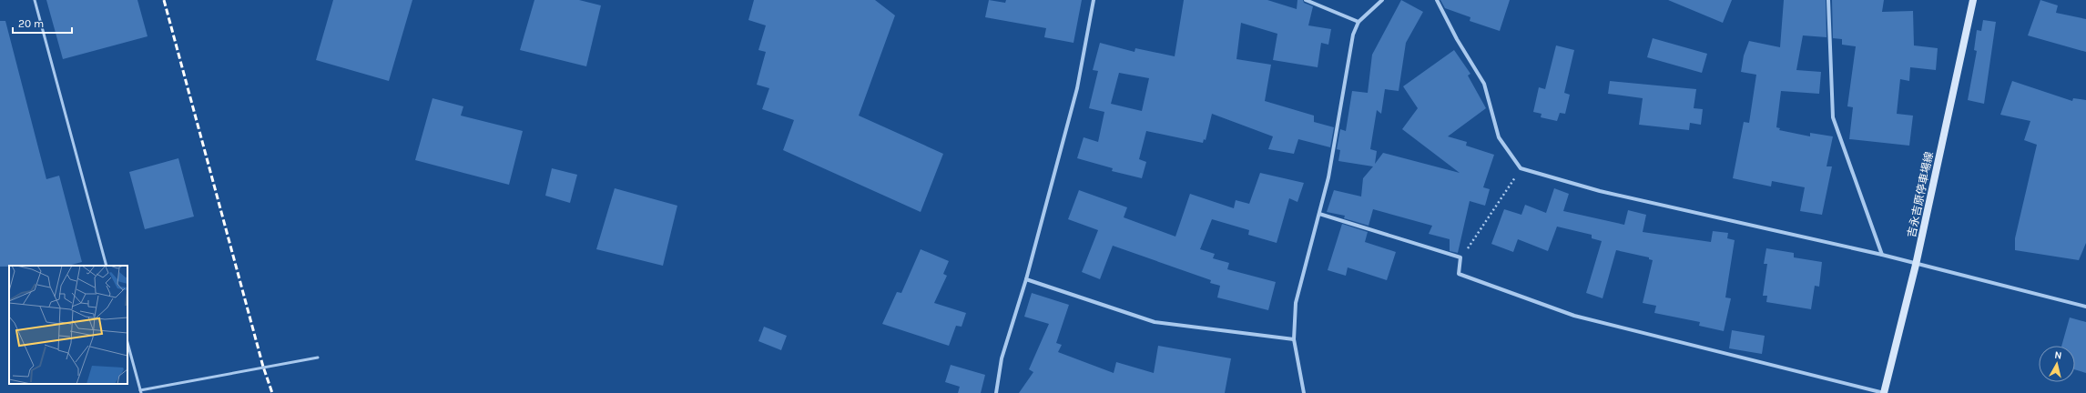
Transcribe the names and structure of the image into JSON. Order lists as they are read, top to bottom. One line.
{"streets":{"main road":["吉永吉原停車場線"]},"scale_bar":"20 m","north":"top"}
